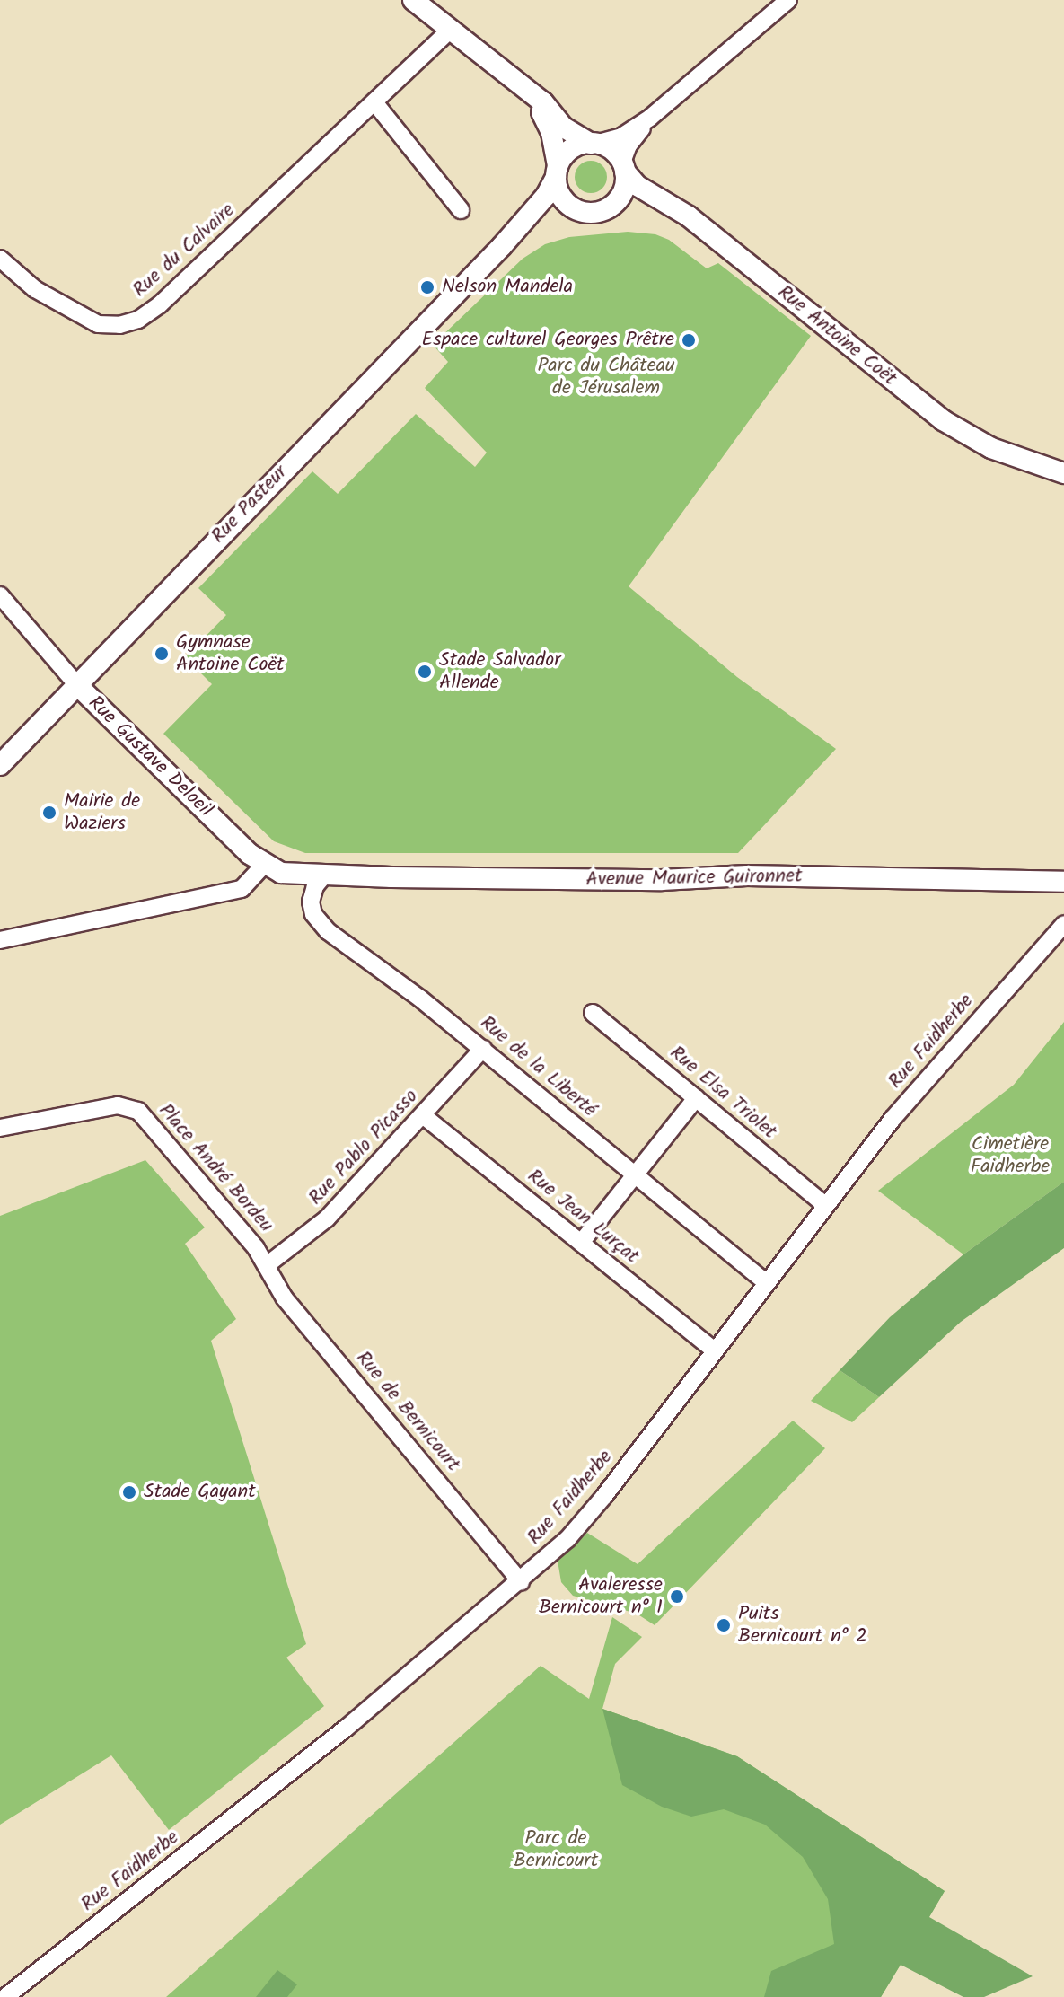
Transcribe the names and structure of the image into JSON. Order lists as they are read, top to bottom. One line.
{"streets":{"street":["Rue du Calvaire","Rue Antoine Coët","Rue Pasteur","Rue Gustave Deloeil","Avenue Maurice Guironnet","Rue Faidherbe","Rue de la Liberté","Rue Elsa Triolet","Rue Pablo Picasso","Place André Bordeu","Rue Jean Lurçat","Rue de Bernicourt"]},"crossings":[["Rue Antoine Coët","Rue Pasteur"],["Rue Pasteur","Rue Gustave Deloeil"],["Rue Gustave Deloeil","Avenue Maurice Guironnet"],["Rue Gustave Deloeil","Rue de la Liberté"],["Avenue Maurice Guironnet","Rue de la Liberté"],["Rue Faidherbe","Rue de la Liberté"],["Rue Faidherbe","Rue Elsa Triolet"],["Rue Faidherbe","Rue Jean Lurçat"],["Rue Faidherbe","Rue de Bernicourt"],["Rue de la Liberté","Rue Pablo Picasso"],["Rue Pablo Picasso","Place André Bordeu"],["Rue Pablo Picasso","Rue Jean Lurçat"],["Rue Pablo Picasso","Rue de Bernicourt"],["Place André Bordeu","Rue de Bernicourt"]],"parks":["Parc du Château de Jérusalem","Cimetière Faidherbe","Parc de Bernicourt"],"places":["Nelson Mandela","Espace culturel Georges Prêtre","Gymnase Antoine Coët","Stade Salvador Allende","Mairie de Waziers","Stade Gayant","Avaleresse Bernicourt n° 1","Puits Bernicourt n° 2"]}
